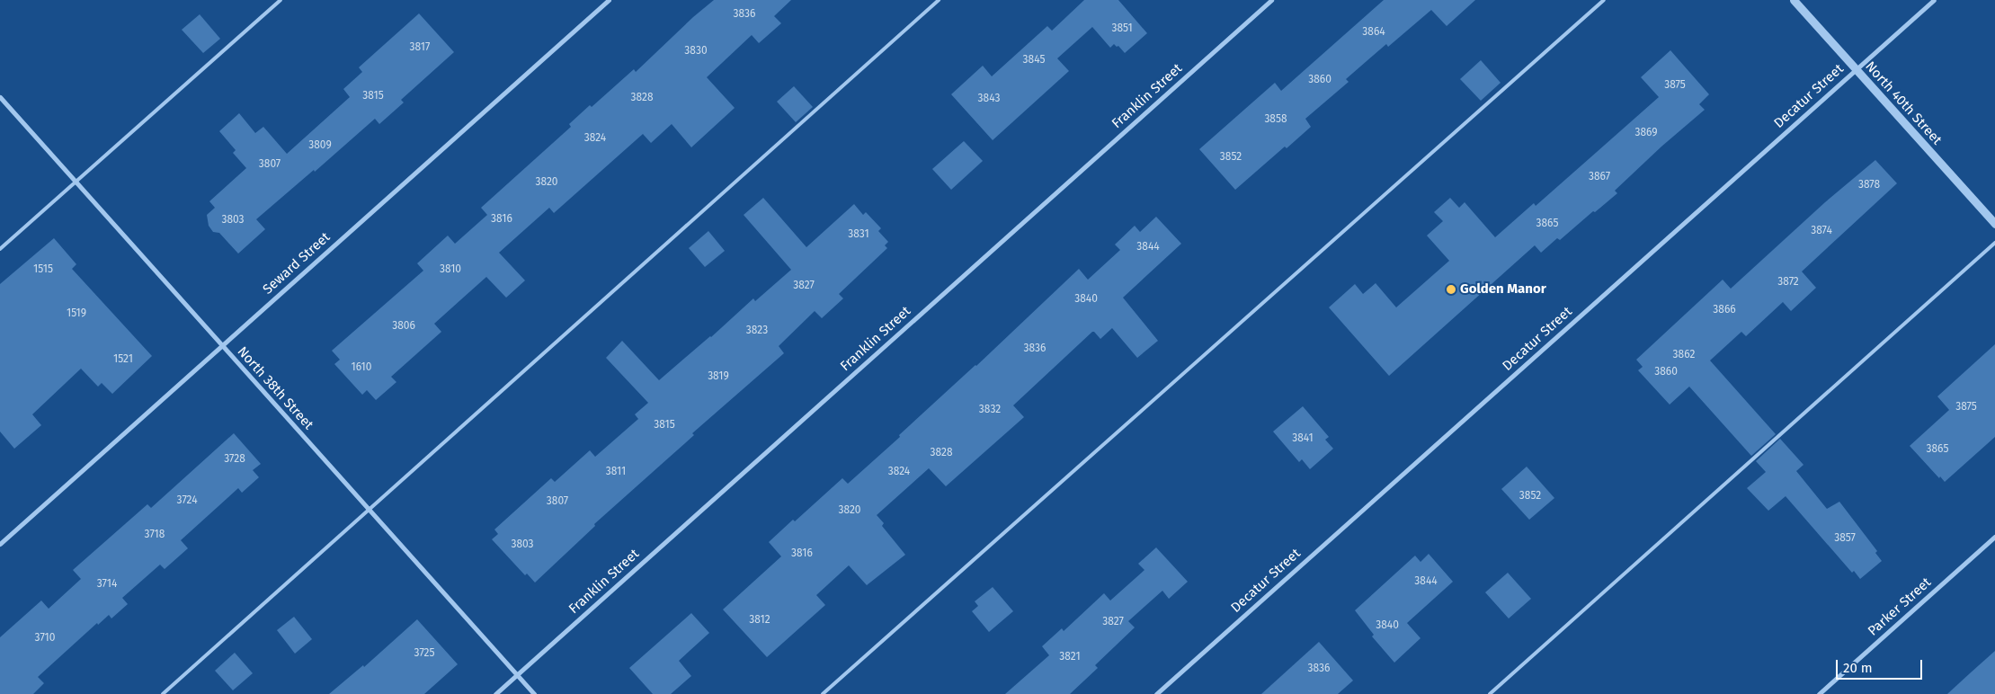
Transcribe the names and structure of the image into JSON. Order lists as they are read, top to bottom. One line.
{"streets":{"street":["Franklin Street","Decatur Street","North 40th Street","Seward Street","North 38th Street","Parker Street"]},"crossings":[["Franklin Street","North 38th Street"],["Decatur Street","North 40th Street"],["Seward Street","North 38th Street"]],"places":["Golden Manor"],"house_numbers":["3836","3851","3864","3817","3830","3845","3860","3875","3815","3828","3843","3858","3869","3824","3809","3852","3807","3867","3820","3878","3816","3803","3865","3874","3831","3844","1515","3810","3872","3827","3840","3866","1519","3806","3823","3836","3862","1521","1610","3860","3819","3875","3832","3815","3841","3865","3828","3728","3811","3824","3852","3724","3807","3820","3718","3857","3803","3816","3844","3714","3812","3827","3840","3710","3725","3821","3836"],"scale_bar":"20 m"}
